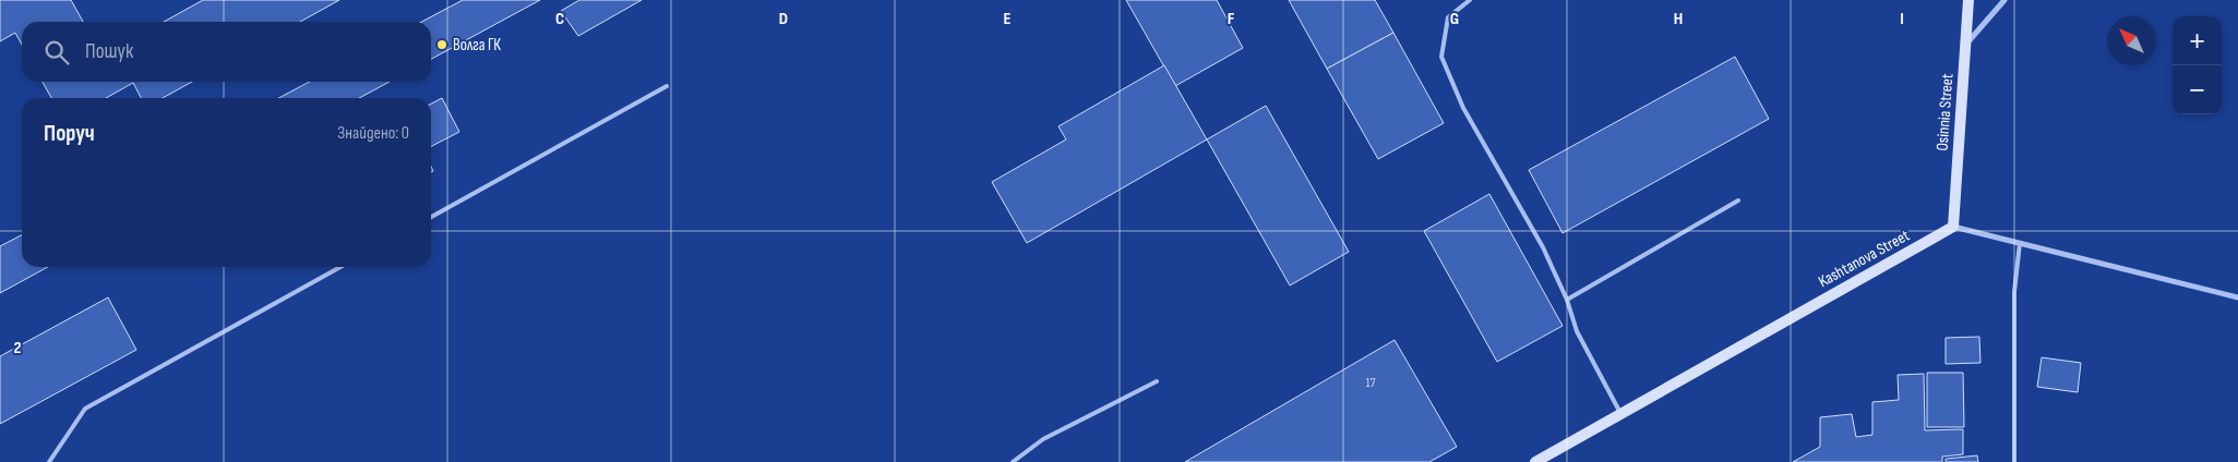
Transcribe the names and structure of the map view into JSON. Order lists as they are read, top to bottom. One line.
{"streets":{"street":["Osinnia Street","Kashtanova Street"]},"crossings":[["Osinnia Street","Kashtanova Street"]],"places":["Волга ГК"],"house_numbers":["17"],"north":"top left","page":{"map_buttons":["+","−"],"search":"Пошук","heading":["Поруч","Знайдено: 0"]},"grid":{"columns":["C","D","E","F","G","H","I"],"rows":["2"]}}
